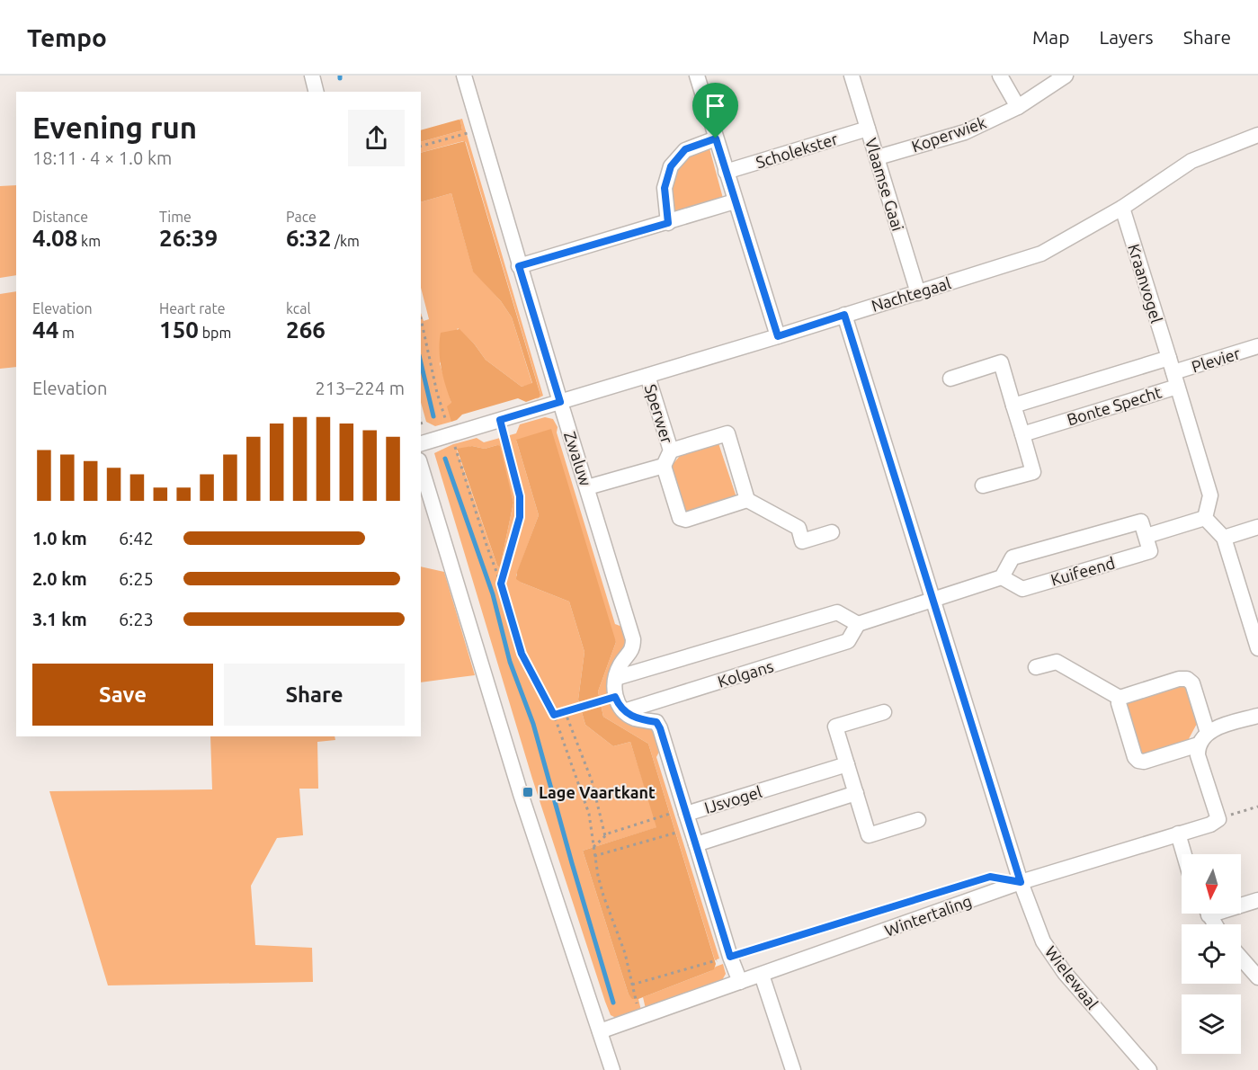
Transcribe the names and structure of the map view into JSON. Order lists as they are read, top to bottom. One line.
{"streets":{"street":["Koperwiek","Scholekster","Vlaamse Gaai","Kraanvogel","Nachtegaal","Plevier","Bonte Specht","Sperwer","Zwaluw","Kuifeend","Kolgans","IJsvogel","Wintertaling","Wielewaal"]},"crossings":[["Koperwiek","Vlaamse Gaai"],["Scholekster","Vlaamse Gaai"],["Vlaamse Gaai","Nachtegaal"],["Kraanvogel","Nachtegaal"],["Kraanvogel","Plevier"],["Kraanvogel","Bonte Specht"],["Nachtegaal","Sperwer"],["Nachtegaal","Zwaluw"],["Nachtegaal","Wielewaal"],["Plevier","Bonte Specht"],["Sperwer","Zwaluw"],["Zwaluw","Kolgans"],["Kolgans","Wielewaal"],["Wintertaling","Wielewaal"]],"places":{"transit":["Lage Vaartkant"]},"north":"bottom","page":{"header":"Tempo","nav":["Map","Layers","Share"],"heading":["Evening run","18:11 · 4 × 1.0 km"],"stats":[["Distance","4.08 km"],["Time","26:39"],["Pace","6:32 /km"],["Elevation","44 m"],["Heart rate","150 bpm"],["kcal","266"]],"chart":["Elevation","213–224 m"],"list":[{"name":"1.0 km","note":"6:42"},{"name":"2.0 km","note":"6:25"},{"name":"3.1 km","note":"6:23"}],"buttons":["Save","Share"]}}
